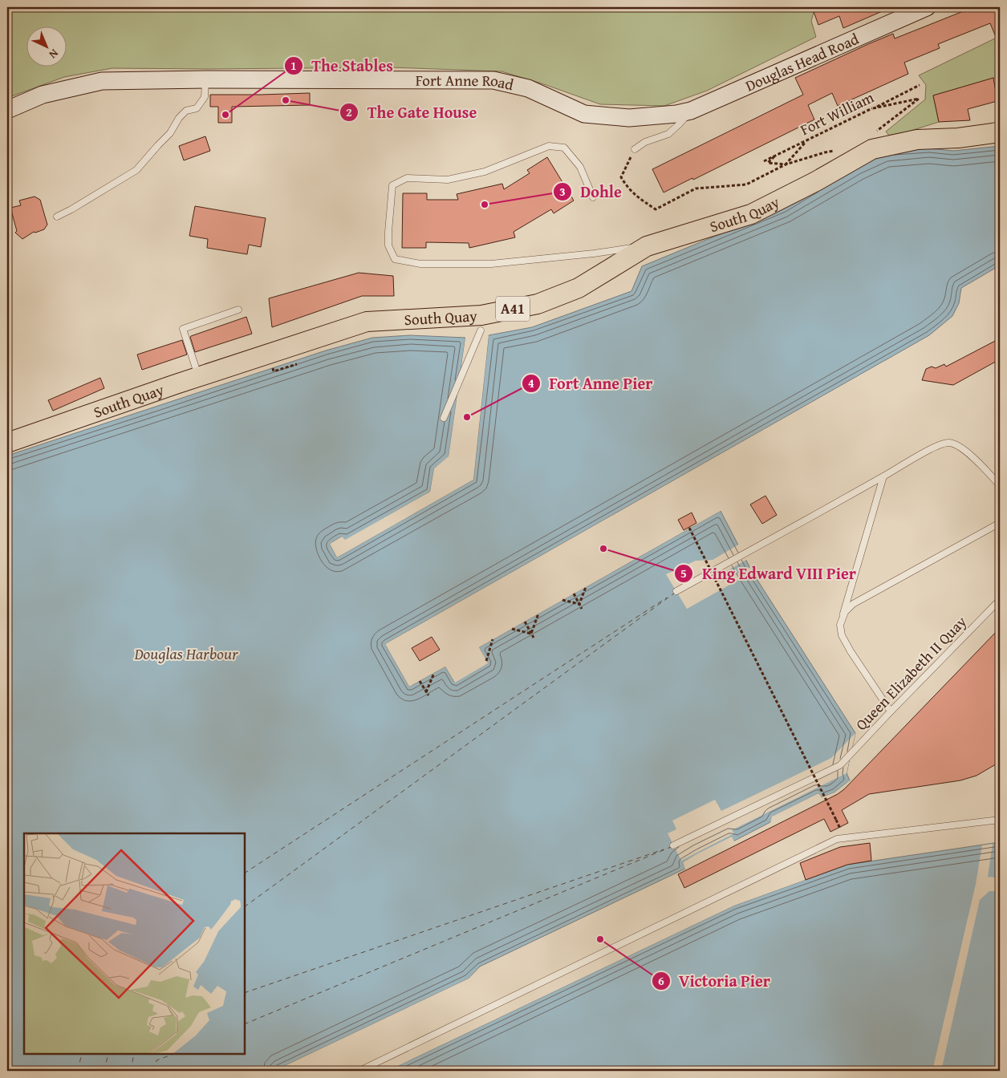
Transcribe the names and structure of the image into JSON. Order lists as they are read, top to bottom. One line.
{"streets":{"main road":["Douglas Head Road","Fort Anne Road","South Quay","A41"],"lane":["Queen Elizabeth II Quay"],"path":["Fort William"]},"crossings":[["Douglas Head Road","Fort Anne Road"]],"water":["Douglas Harbour"],"places":["The Gate House","The Stables","Dohle","Fort Anne Pier","King Edward VIII Pier","Victoria Pier"],"north":"bottom right"}
